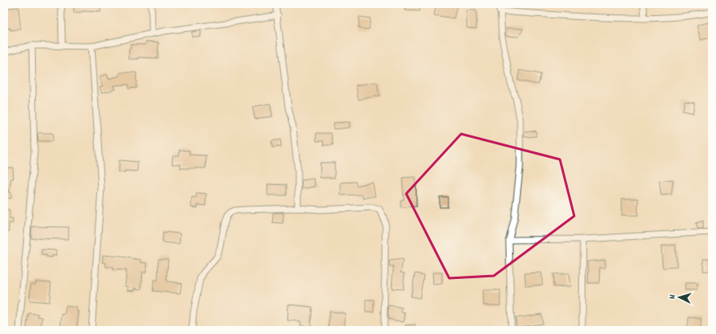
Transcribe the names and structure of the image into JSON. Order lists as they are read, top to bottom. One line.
{"north":"left"}
